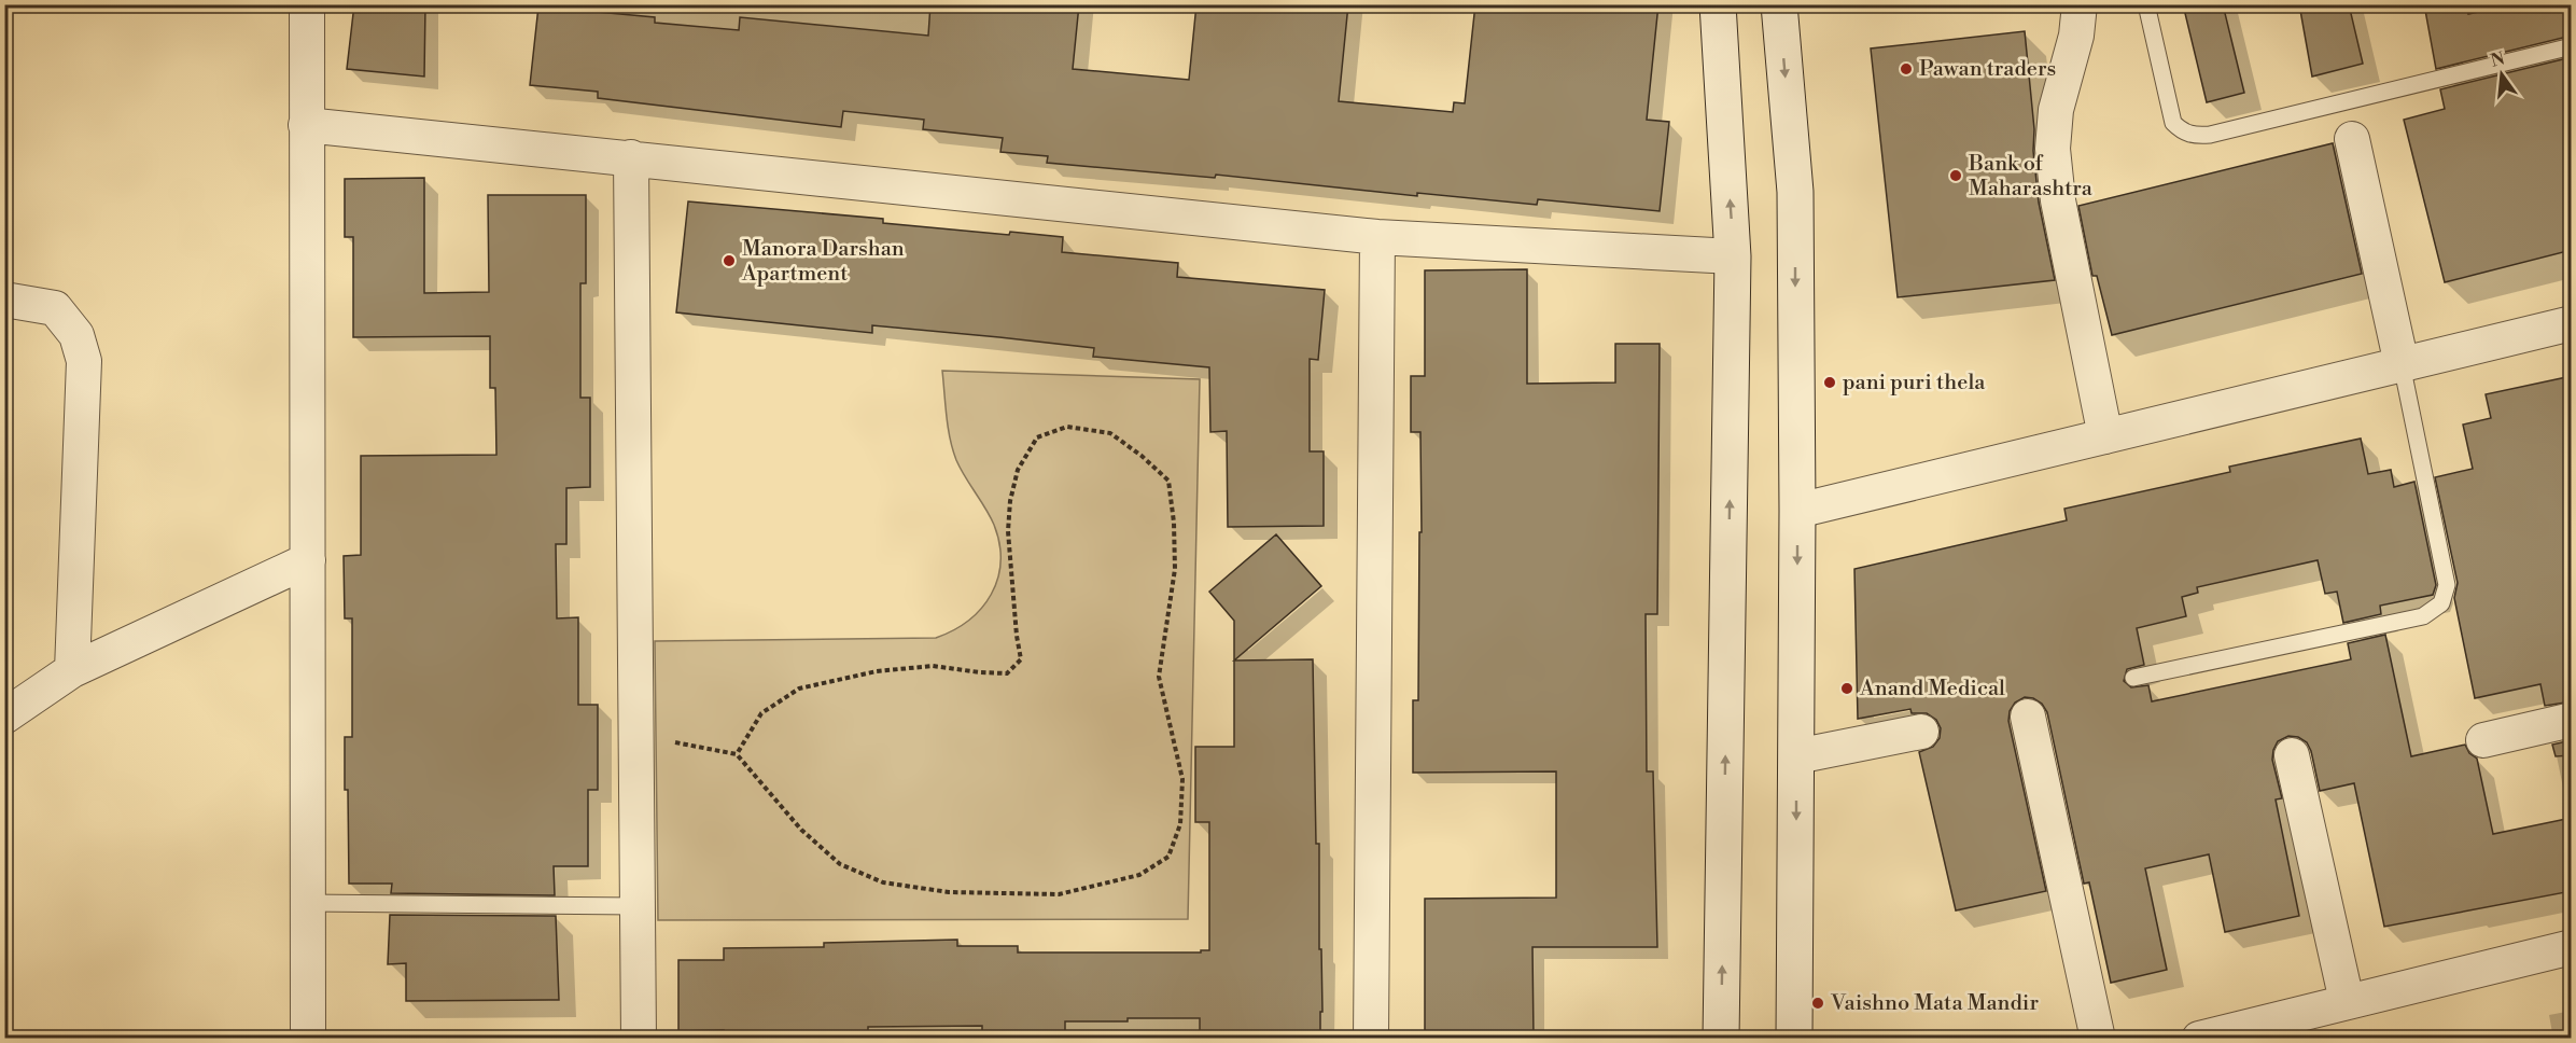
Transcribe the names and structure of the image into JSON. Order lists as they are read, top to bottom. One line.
{"places":["Pawan traders","Bank of Maharashtra","Manora Darshan Apartment","pani puri thela","Anand Medical","Vaishno Mata Mandir"],"north":"top"}
